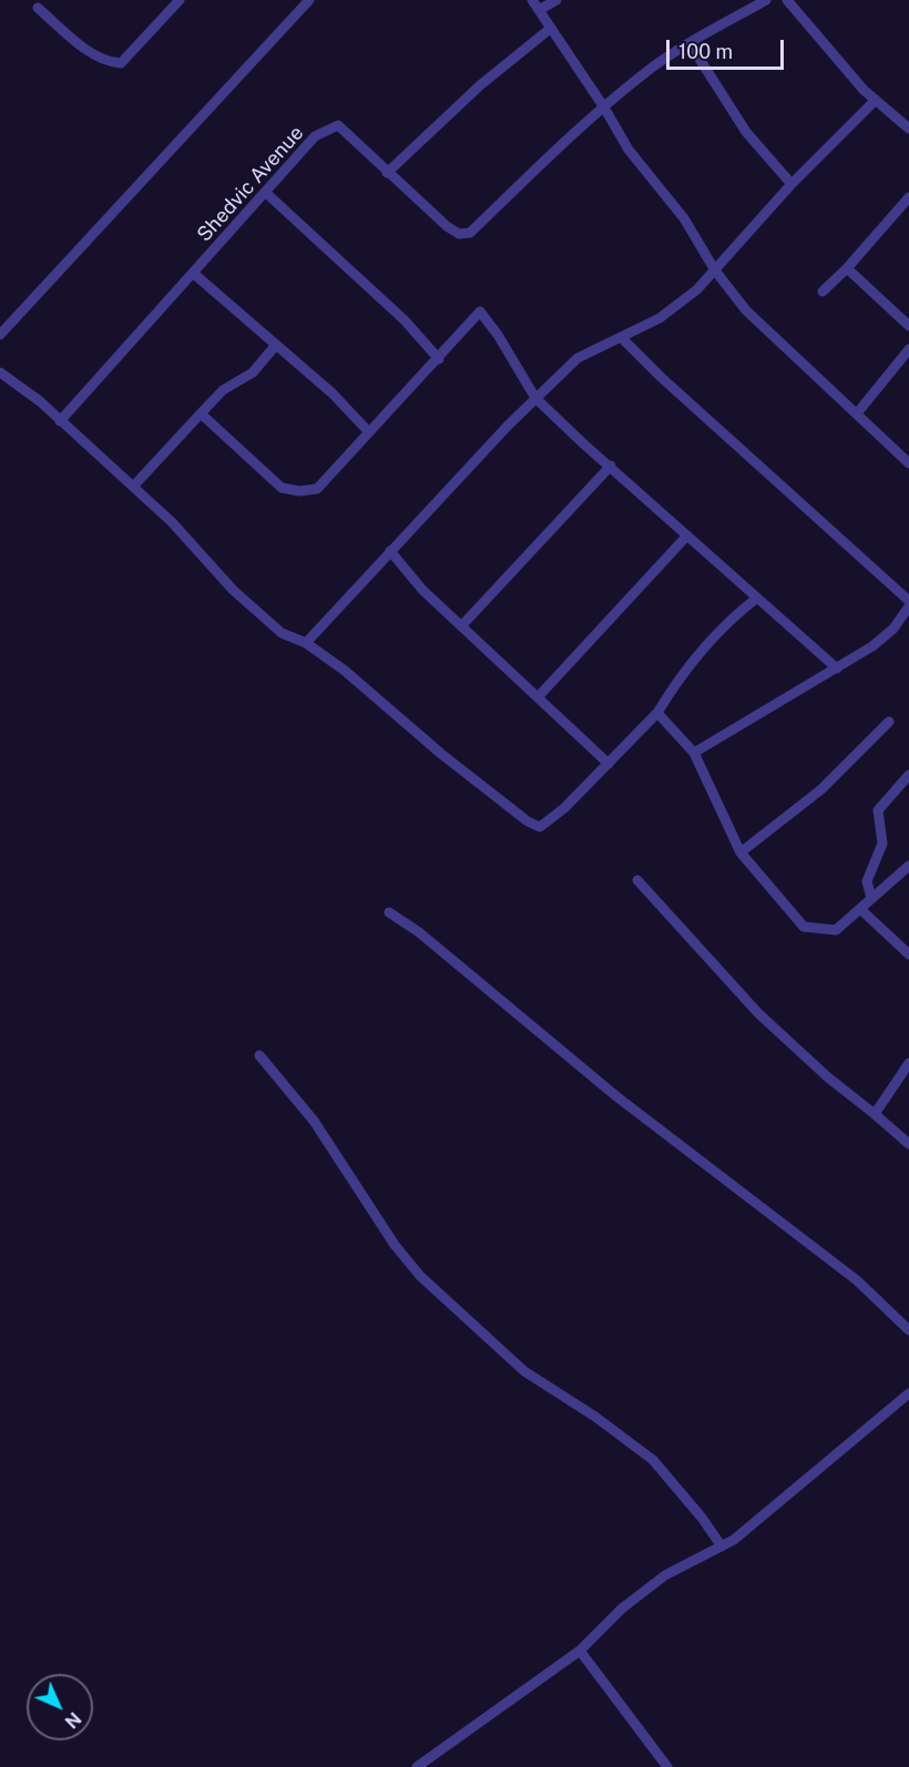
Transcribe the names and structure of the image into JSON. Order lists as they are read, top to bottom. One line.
{"streets":{"street":["Shedvic Avenue"]},"scale_bar":"100 m","north":"bottom right"}
